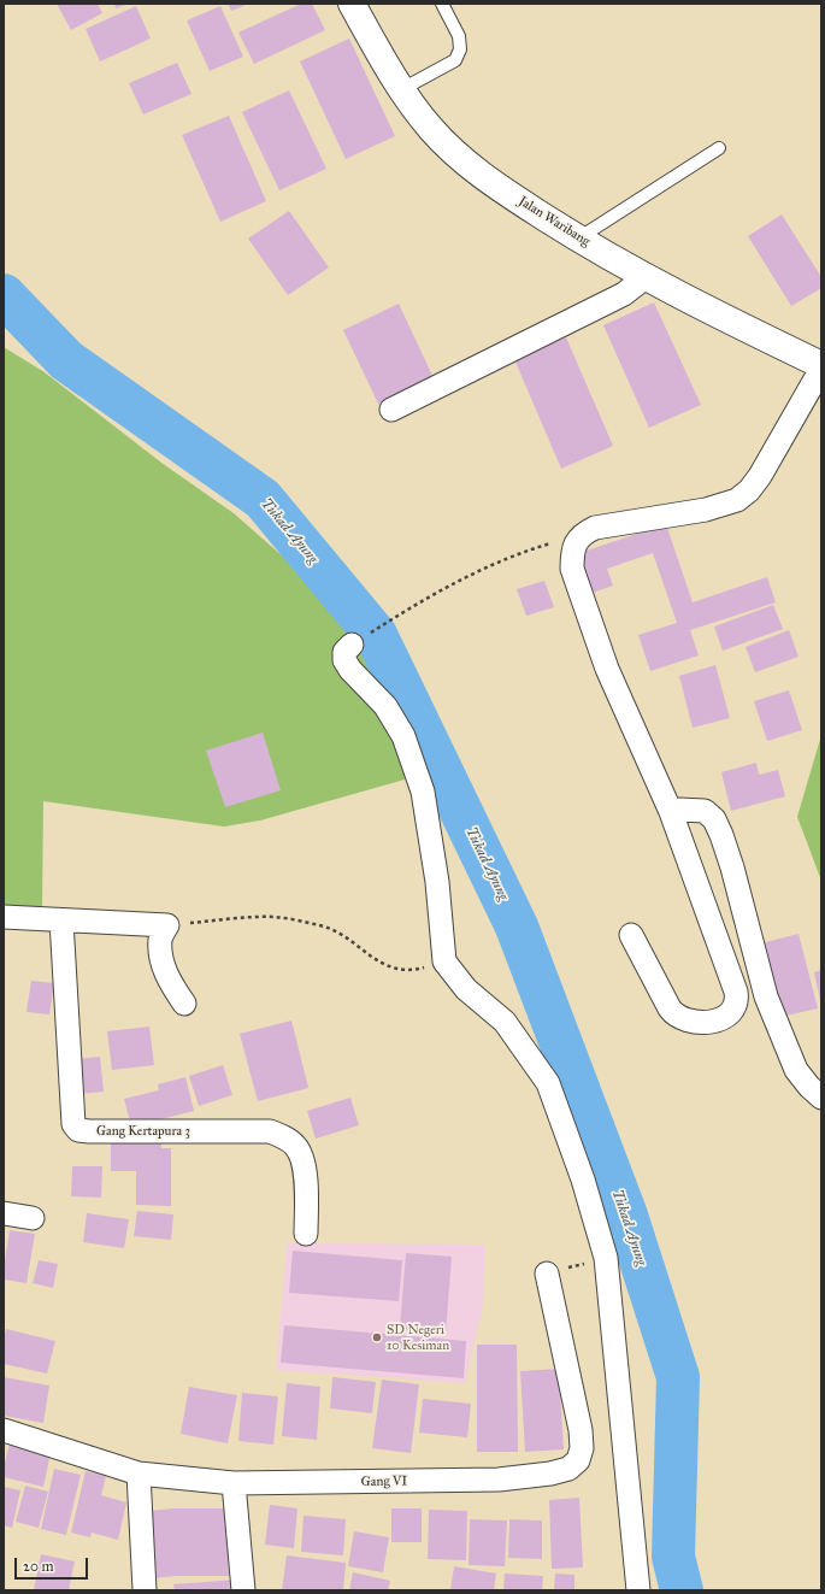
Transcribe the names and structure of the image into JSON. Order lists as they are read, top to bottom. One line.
{"streets":{"street":["Jalan Waribang","Gang Kertapura 3","Gang VI"]},"water":["Tukad Ayung"],"places":["SD Negeri 10 Kesiman"],"scale_bar":"20 m"}
